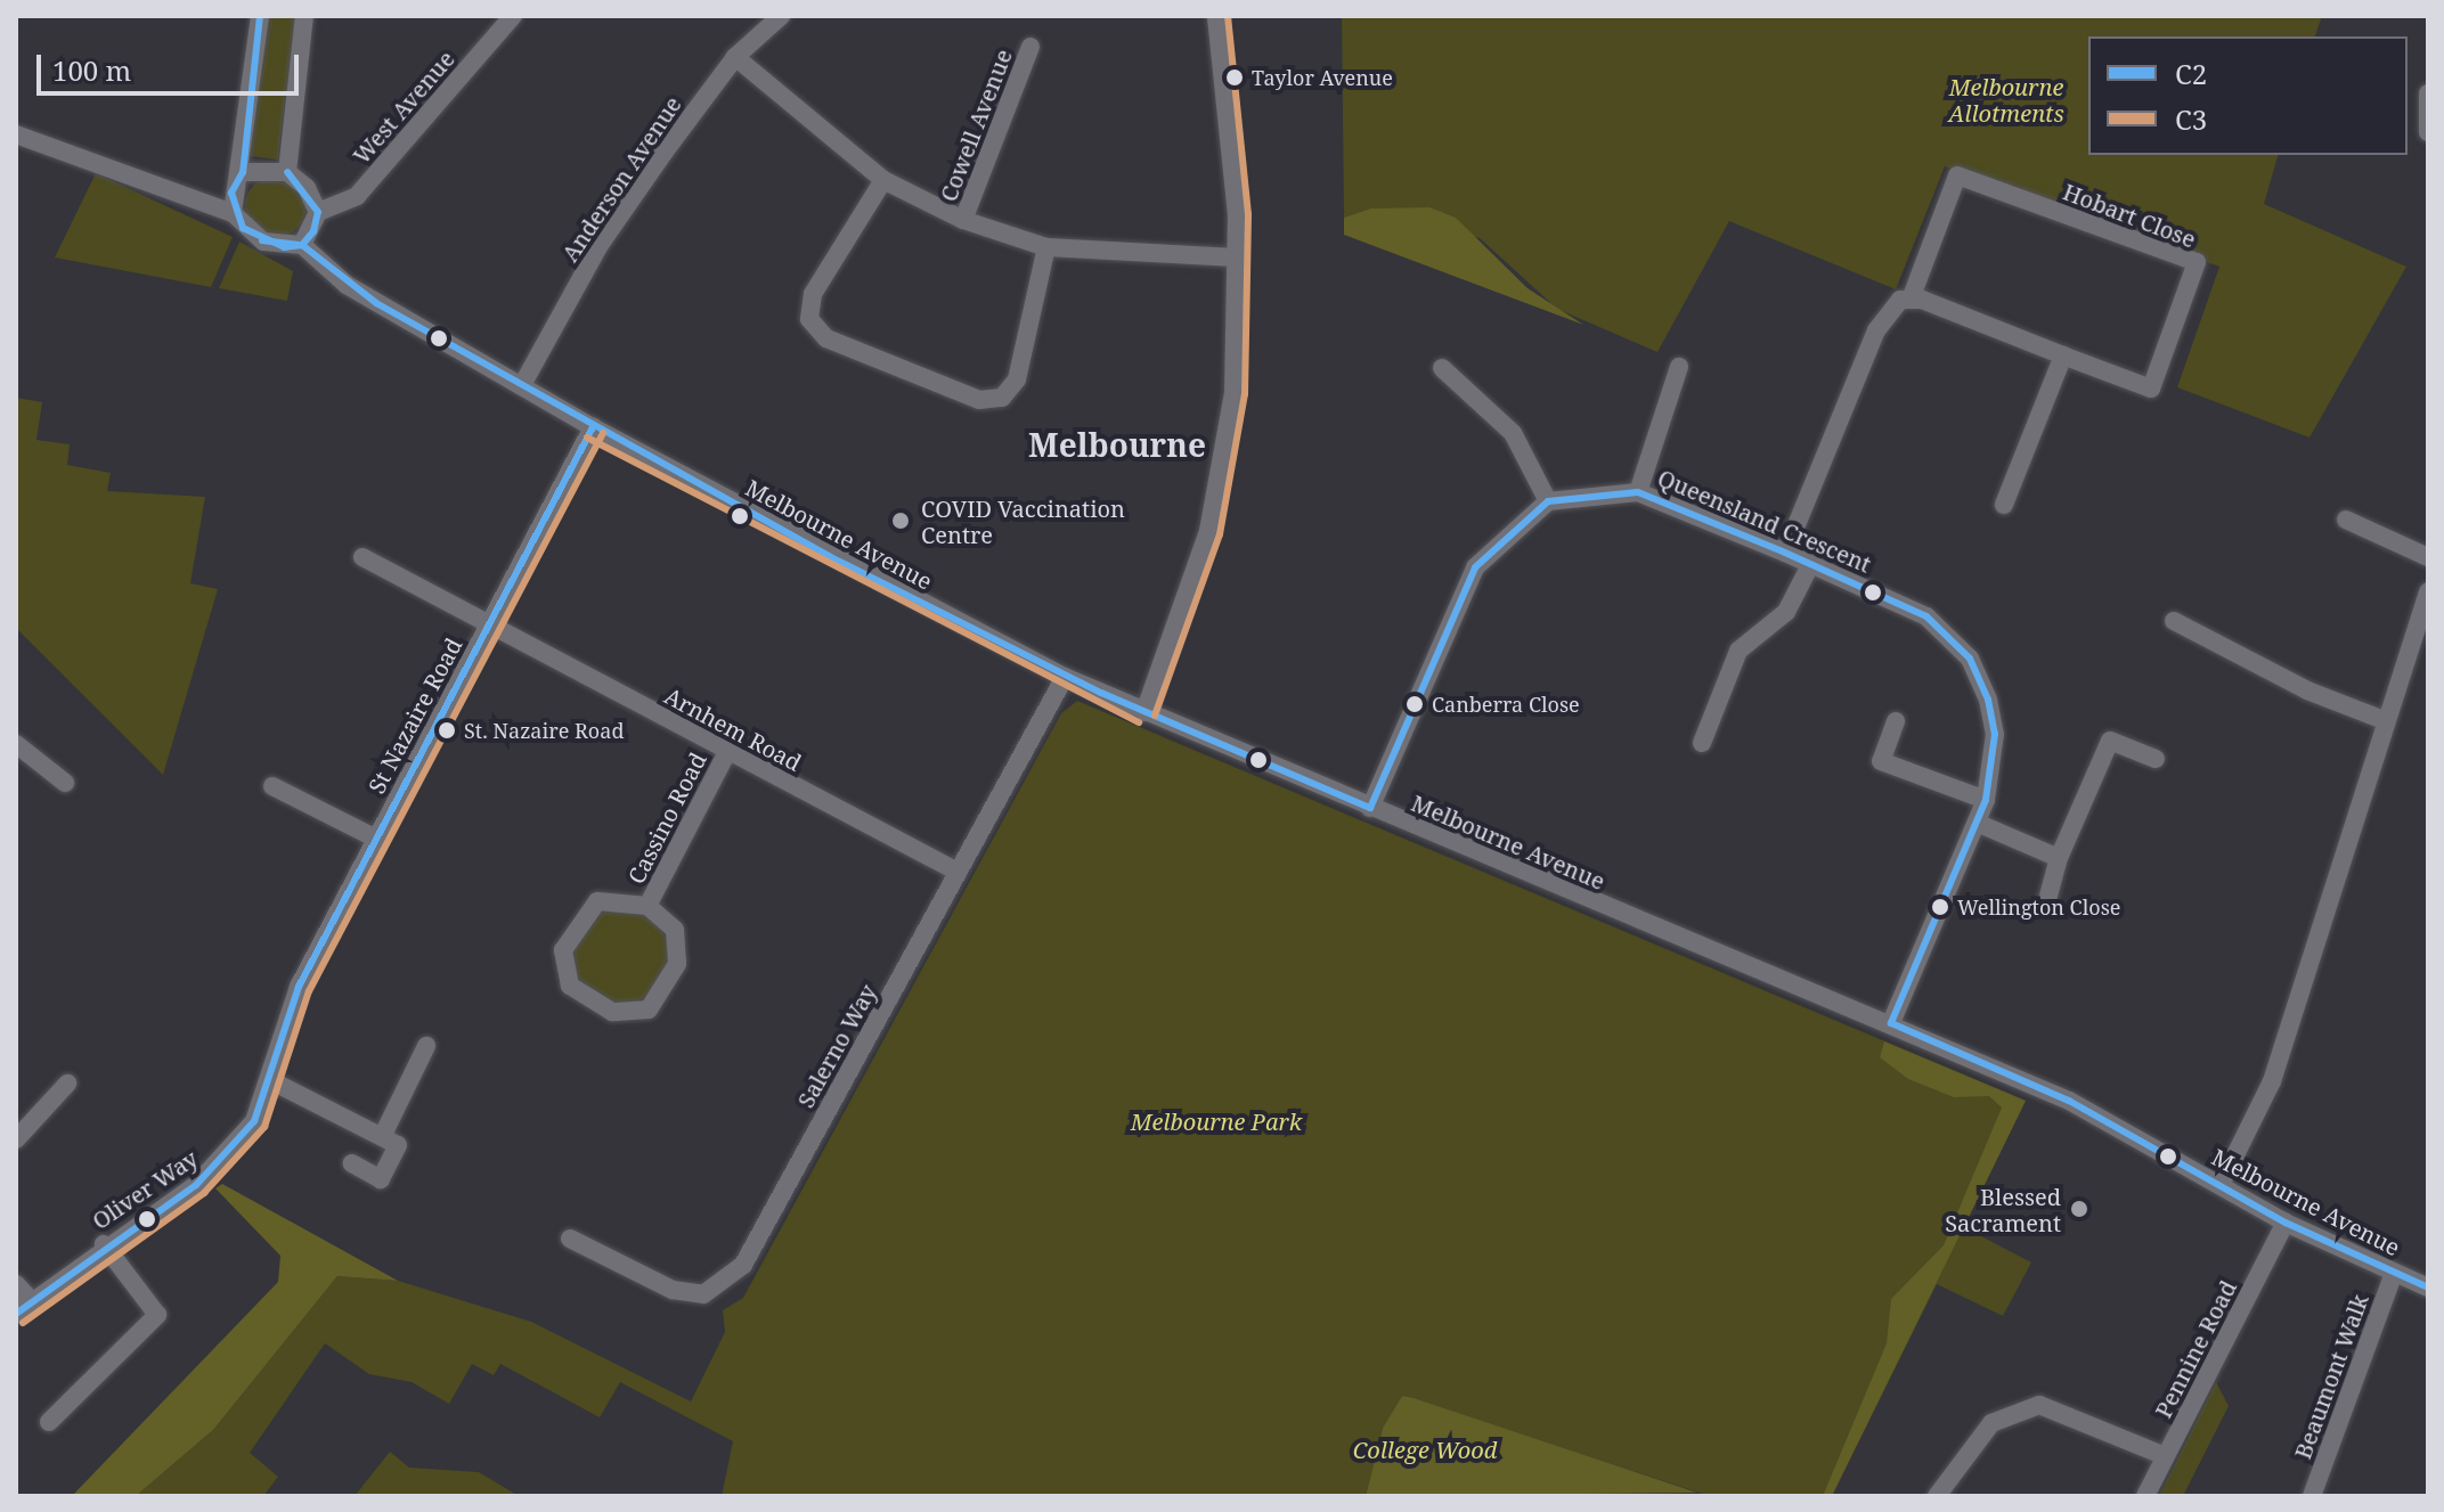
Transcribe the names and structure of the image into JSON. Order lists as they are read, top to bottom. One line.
{"streets":{"street":["West Avenue","Cowell Avenue","Anderson Avenue","Hobart Close","Queensland Crescent","Melbourne Avenue","St Nazaire Road","Arnhem Road","Cassino Road","Salerno Way","Oliver Way","Pennine Road","Beaumont Walk"]},"crossings":[["West Avenue","Melbourne Avenue"],["Anderson Avenue","Melbourne Avenue"],["Hobart Close","Queensland Crescent"],["Queensland Crescent","Melbourne Avenue"],["Melbourne Avenue","St Nazaire Road"],["Melbourne Avenue","Salerno Way"],["Melbourne Avenue","Pennine Road"],["Melbourne Avenue","Beaumont Walk"],["St Nazaire Road","Arnhem Road"],["St Nazaire Road","Oliver Way"],["Arnhem Road","Cassino Road"],["Arnhem Road","Salerno Way"]],"districts":["Melbourne"],"parks":["Melbourne Allotments","Melbourne Park","College Wood"],"places":["Taylor Avenue","COVID Vaccination Centre","Canberra Close","St. Nazaire Road","Wellington Close","Blessed Sacrament"],"lines":["transit line C2","transit line C3"],"legend":["C2","C3"],"scale_bar":"100 m"}
